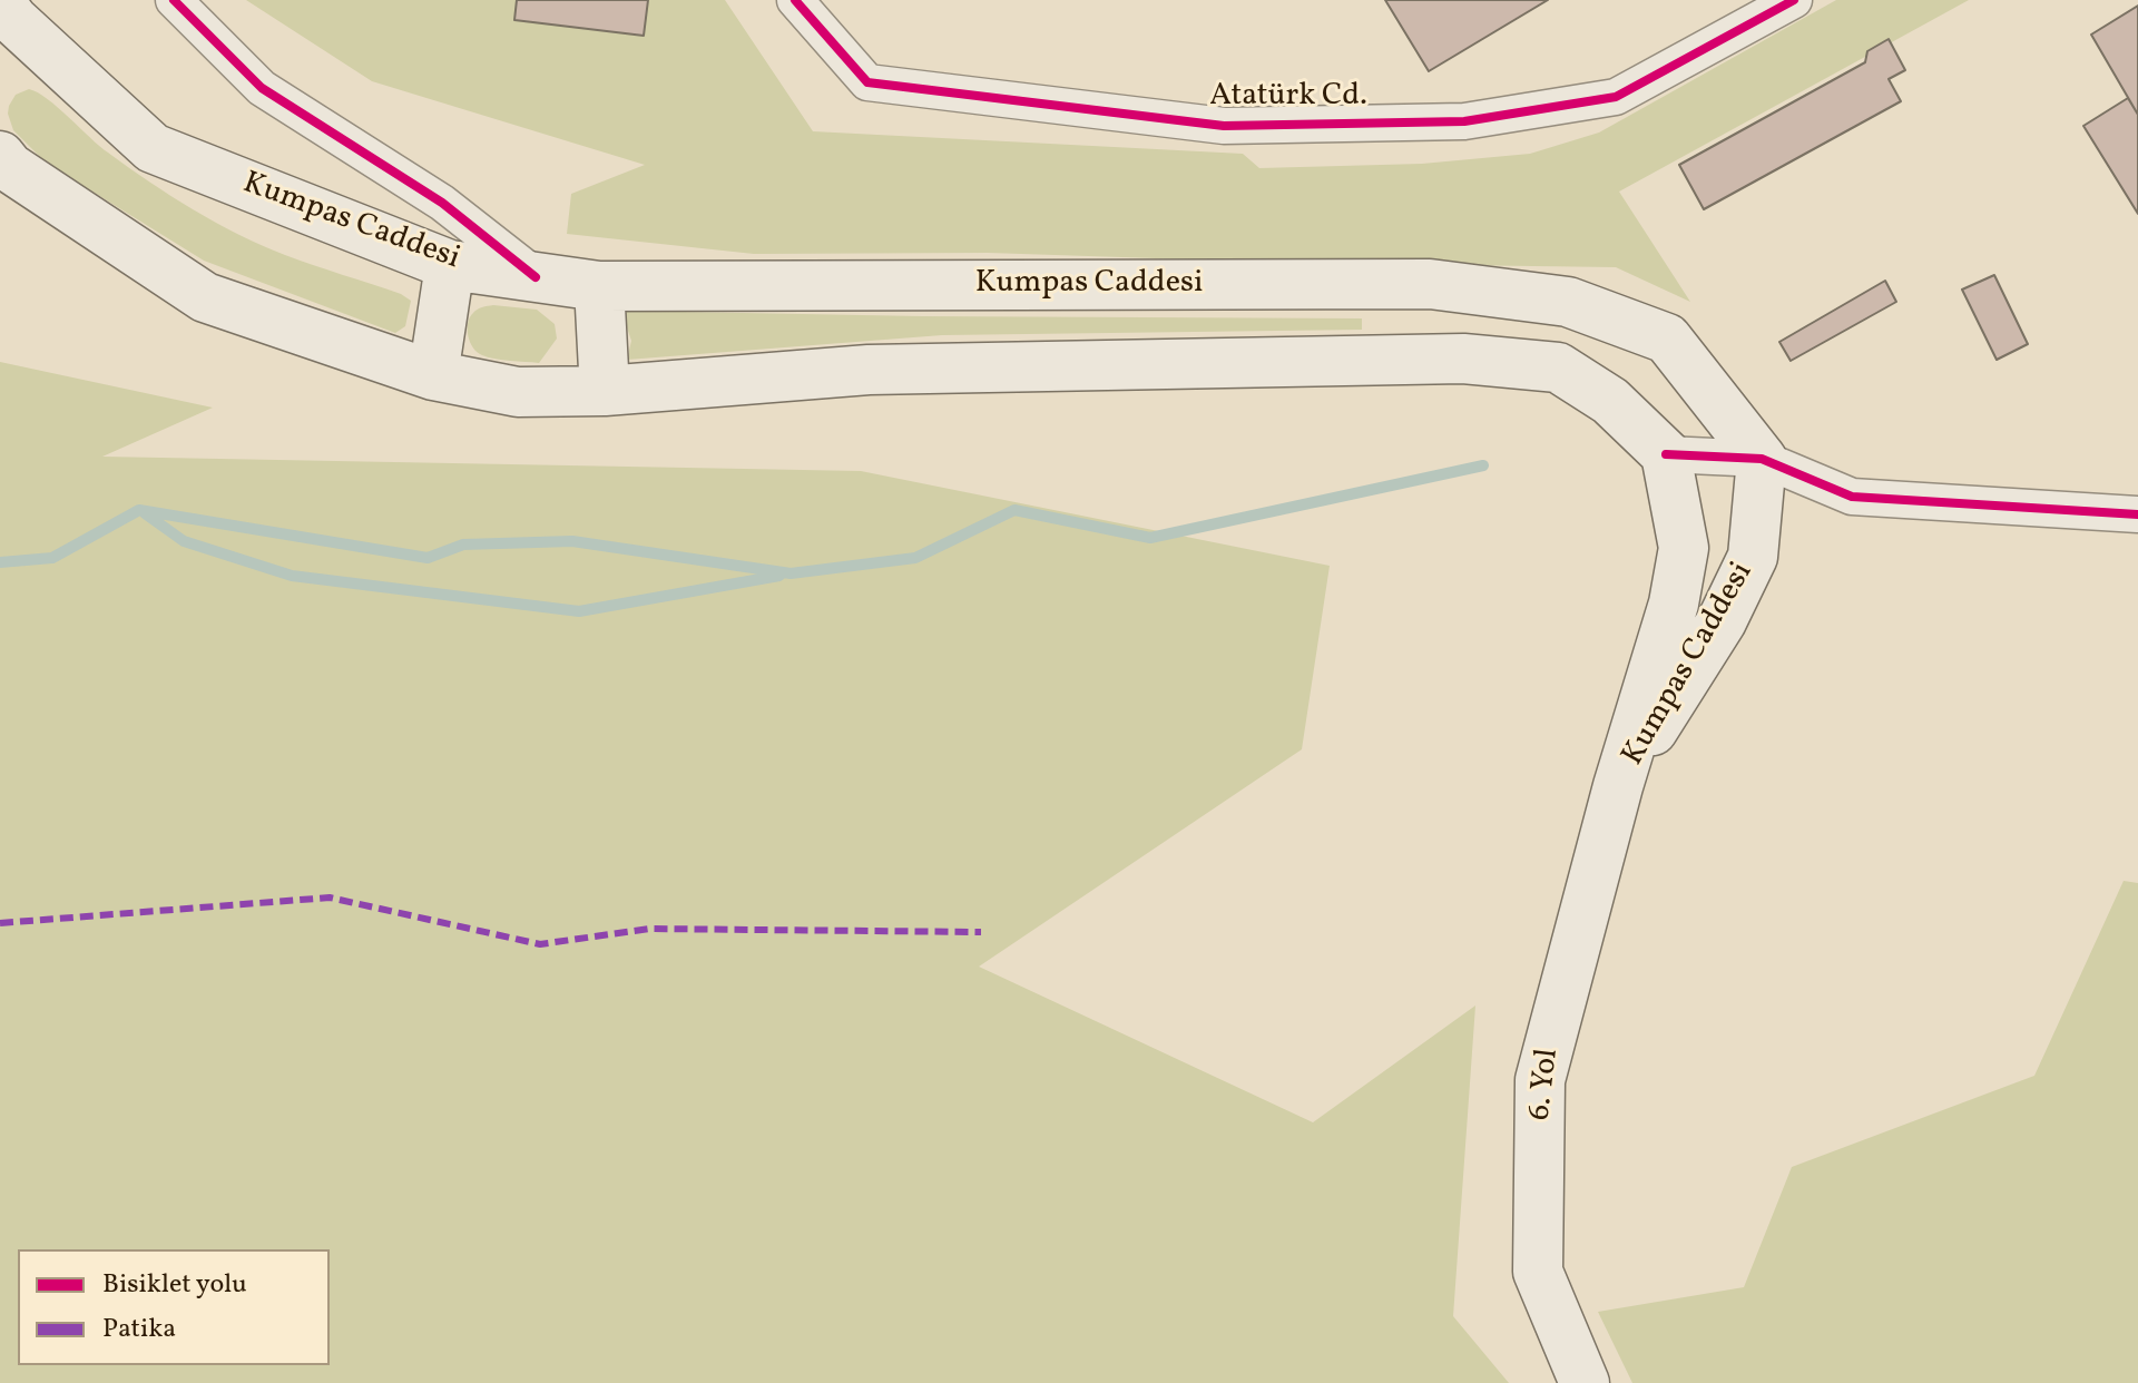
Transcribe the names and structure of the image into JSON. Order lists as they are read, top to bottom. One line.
{"streets":{"main road":["Kumpas Caddesi","6. Yol"],"street":["Atatürk Cd."]},"crossings":[["Kumpas Caddesi","6. Yol"]],"legend":["Bisiklet yolu","Patika"]}
